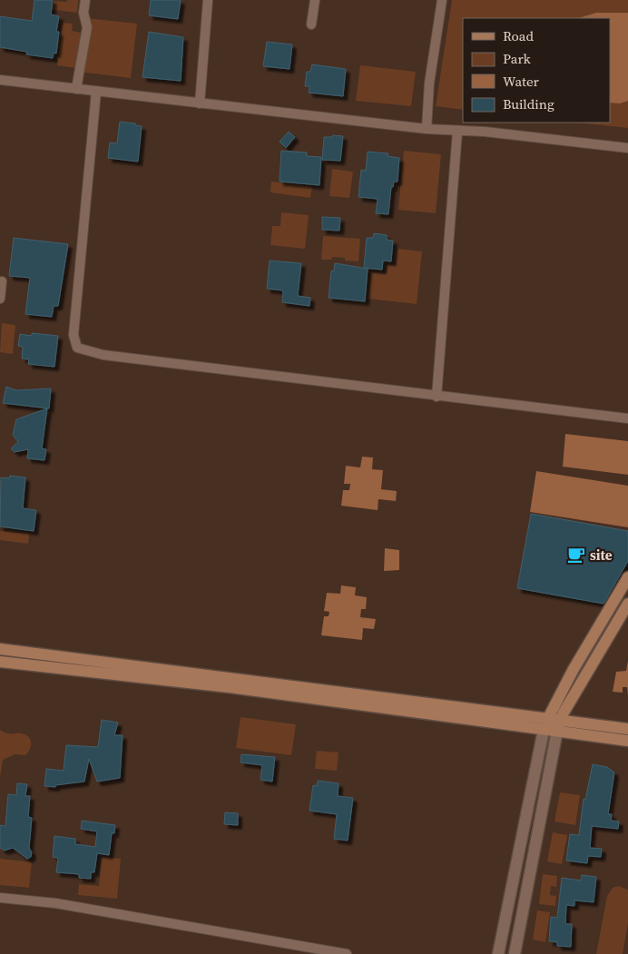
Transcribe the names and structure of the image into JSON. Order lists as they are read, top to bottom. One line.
{"places":{"cafe":["site"]},"legend":["Road","Park","Water","Building"]}
